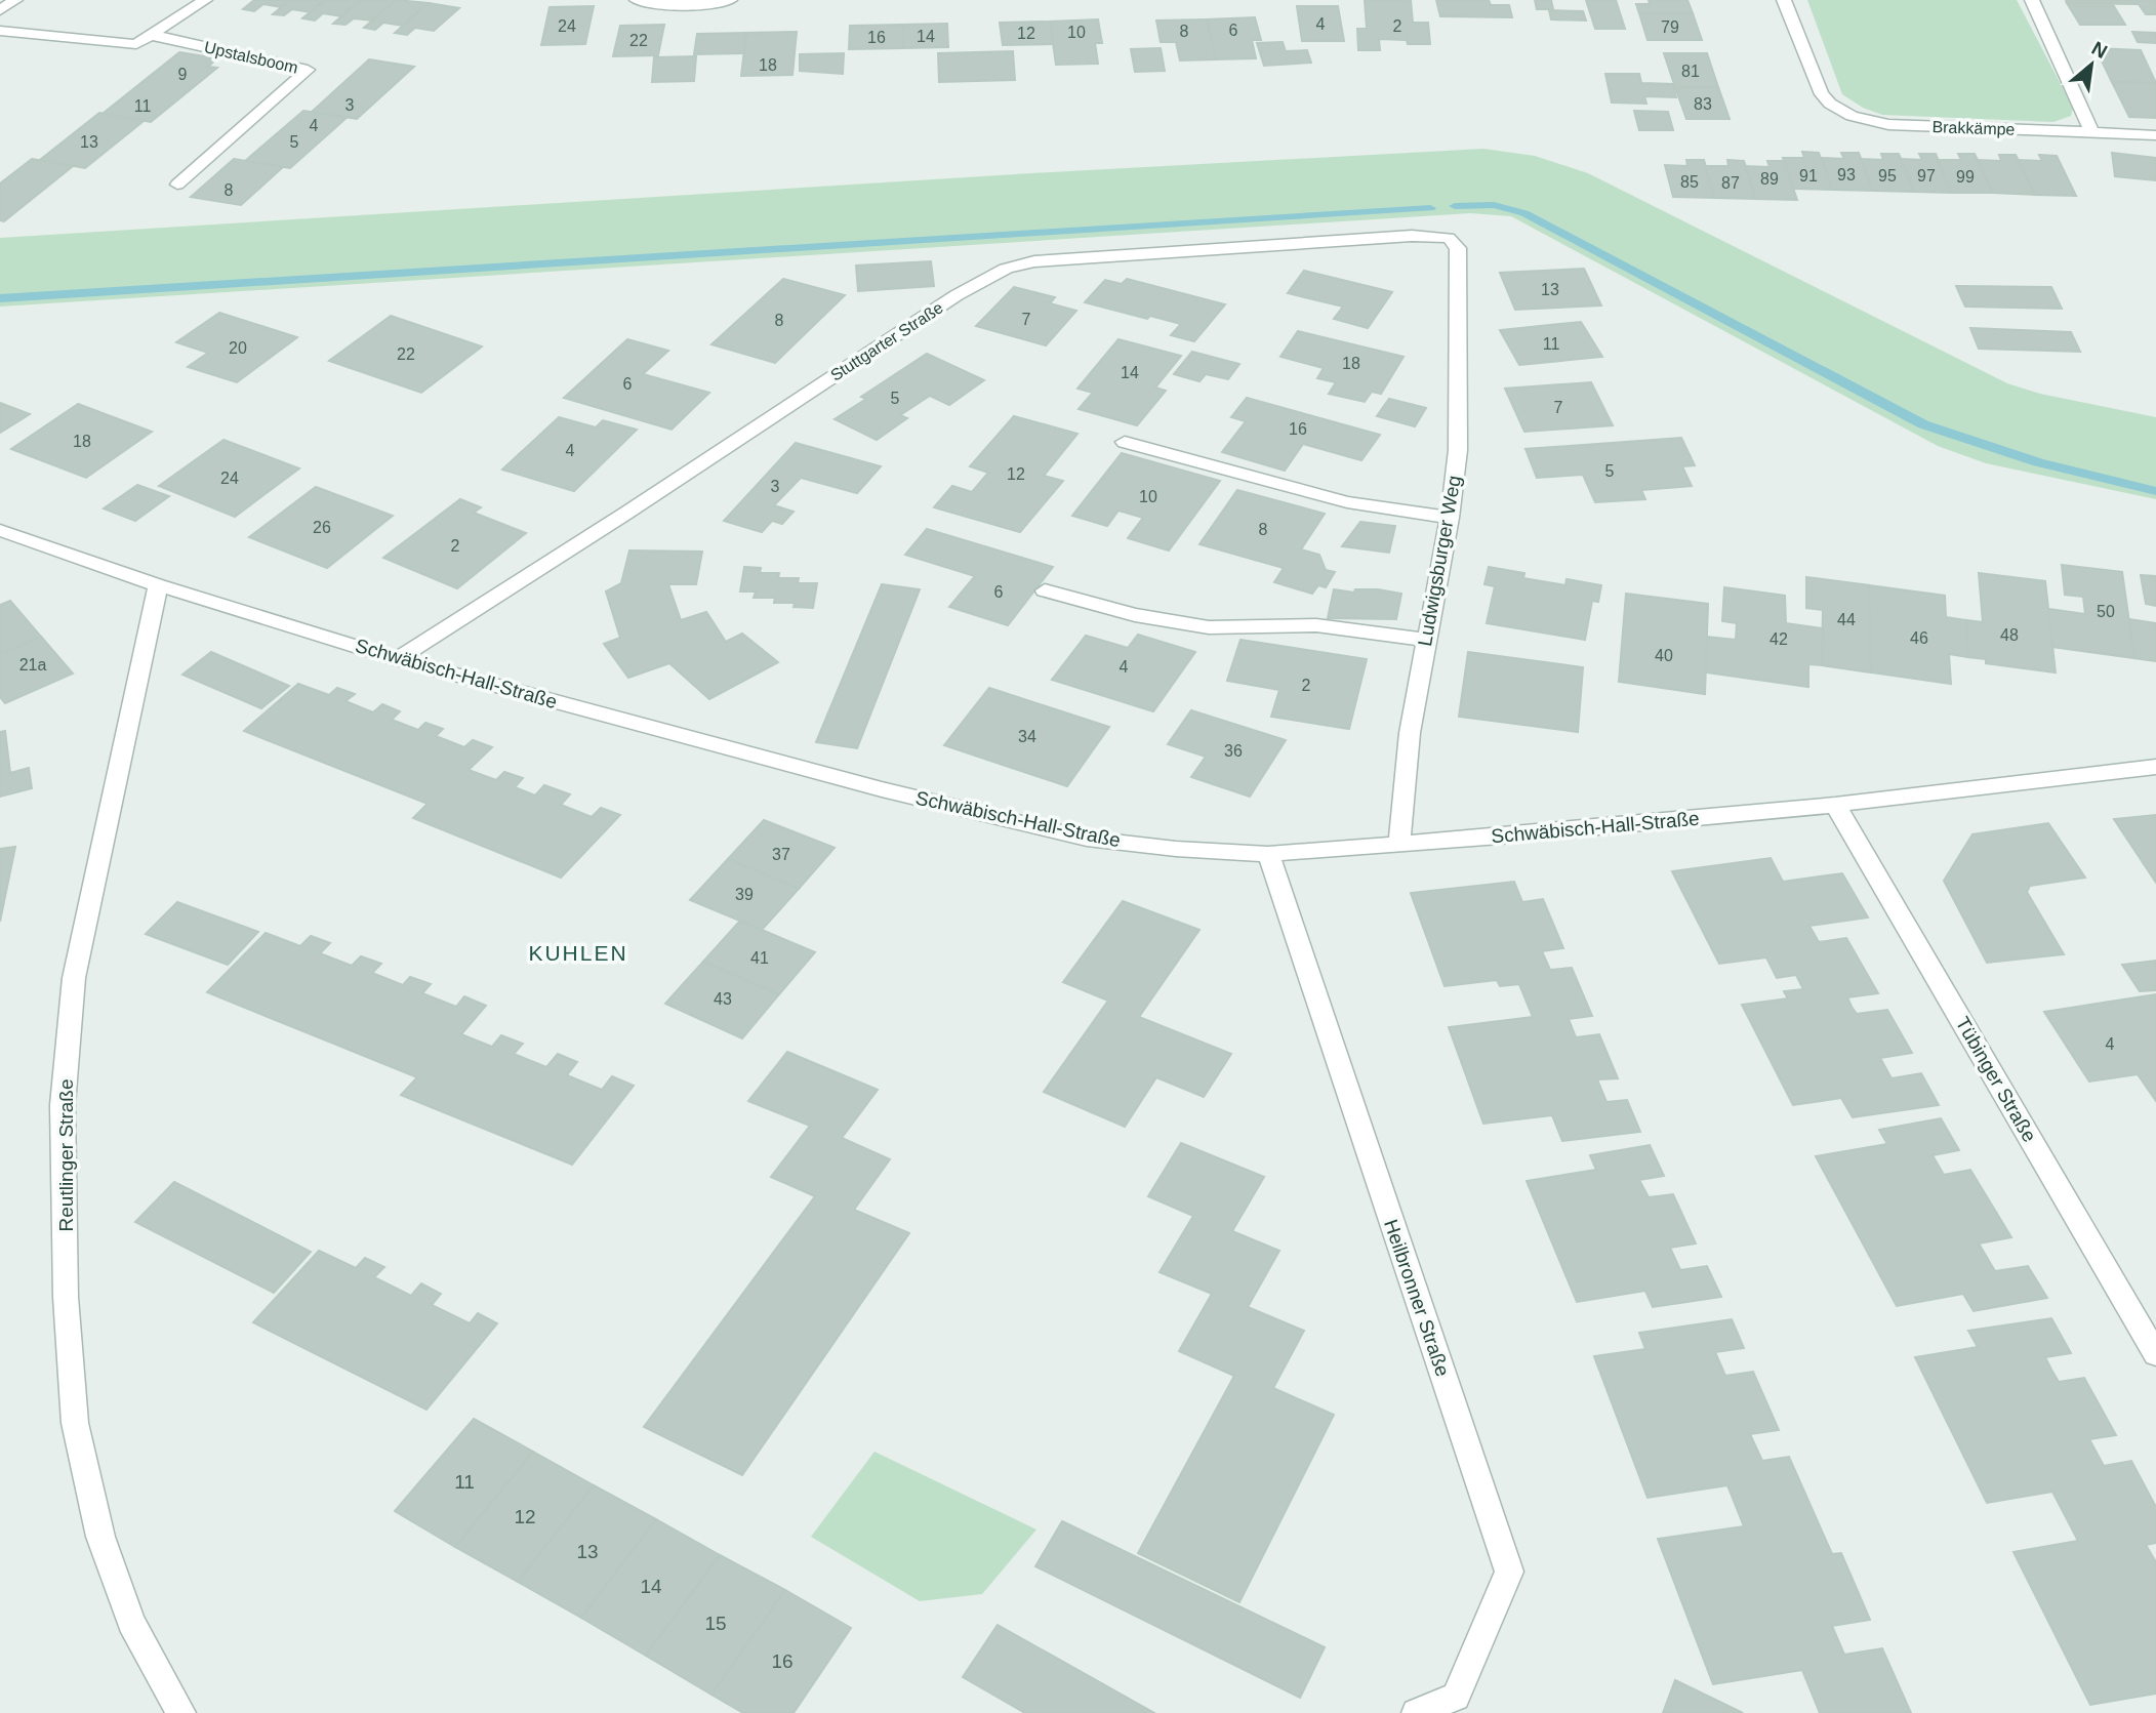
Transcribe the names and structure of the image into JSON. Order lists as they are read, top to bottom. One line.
{"streets":{"street":["Upstalsboom","Brakkämpe","Stuttgarter Straße","Ludwigsburger Weg","Schwäbisch-Hall-Straße","Tübinger Straße","Reutlinger Straße","Heilbronner Straße"]},"crossings":[["Stuttgarter Straße","Ludwigsburger Weg"],["Stuttgarter Straße","Schwäbisch-Hall-Straße"],["Ludwigsburger Weg","Schwäbisch-Hall-Straße"],["Schwäbisch-Hall-Straße","Tübinger Straße"],["Schwäbisch-Hall-Straße","Reutlinger Straße"],["Schwäbisch-Hall-Straße","Heilbronner Straße"]],"districts":["KUHLEN"],"house_numbers":["4","24","2","79","6","8","10","12","14","16","22","18","81","9","83","3","11","4","13","5","93","91","95","97","99","89","85","87","8","13","7","8","11","20","22","18","14","6","5","7","16","18","4","5","12","24","3","10","26","8","2","6","50","44","48","46","42","40","21a","4","2","34","36","37","39","41","43","4","11","12","13","14","15","16"],"north":"top right"}
